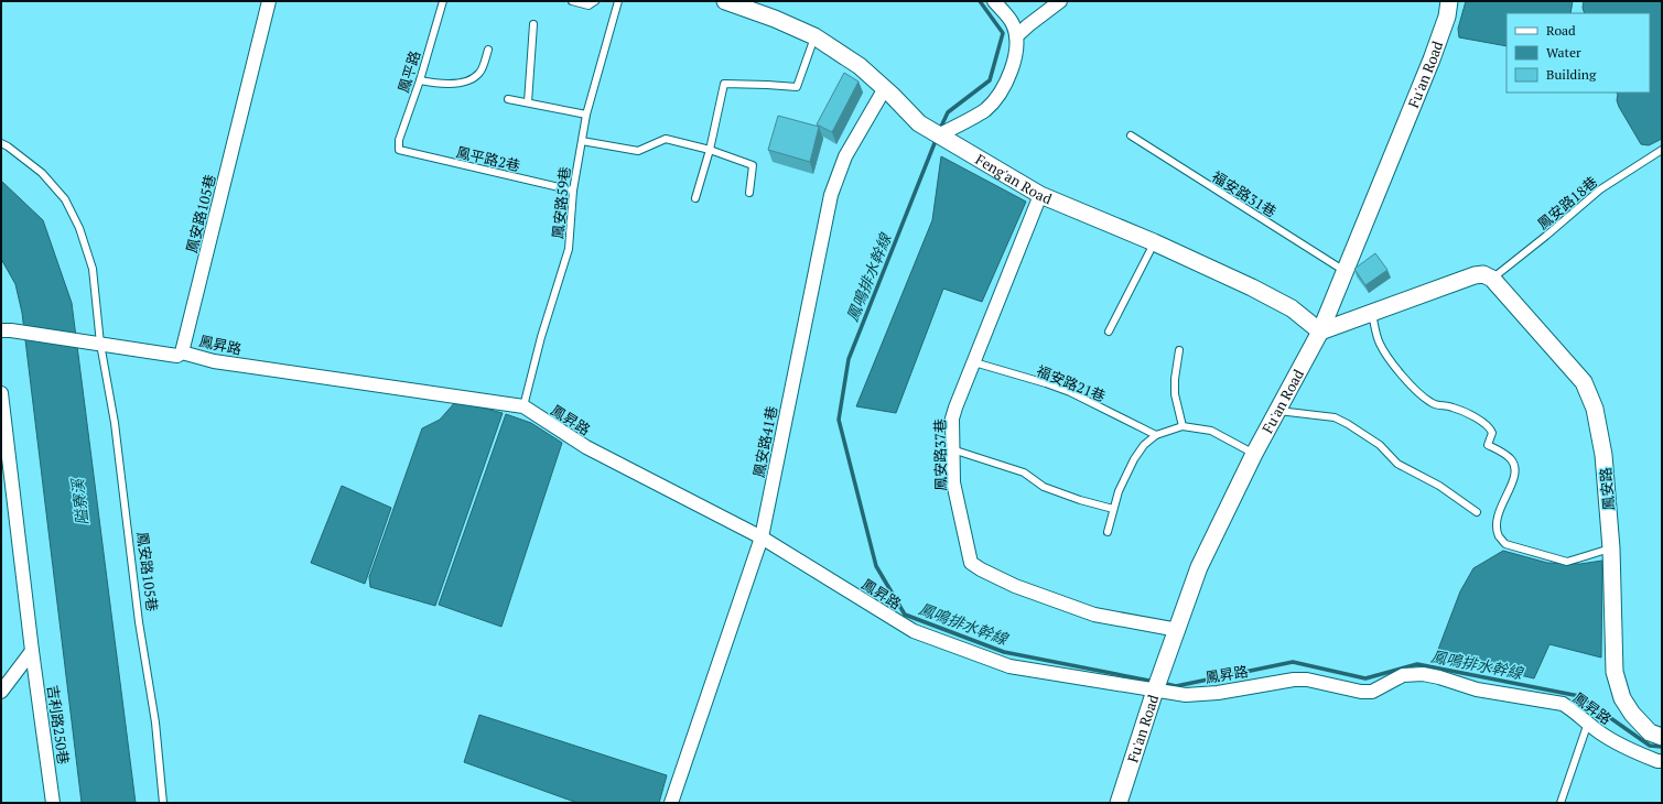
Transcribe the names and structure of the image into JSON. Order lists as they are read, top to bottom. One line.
{"streets":{"street":["Fu'an Road","Feng'an Road","鳳安路105巷","鳳昇路","鳳安路41巷","鳳安路37巷","鳳安路","吉利路250巷"],"lane":["鳳平路","鳳平路2巷","福安路31巷","鳳安路59巷","鳳安路18巷","福安路21巷"]},"crossings":[["鳳平路","鳳平路2巷"],["Fu'an Road","Feng'an Road"],["Fu'an Road","福安路31巷"],["Fu'an Road","鳳昇路"],["Fu'an Road","鳳安路37巷"],["鳳平路2巷","鳳安路59巷"],["Feng'an Road","鳳安路41巷"],["Feng'an Road","鳳安路37巷"],["鳳安路59巷","鳳昇路"],["鳳安路18巷","鳳安路"],["鳳安路105巷","鳳昇路"],["鳳昇路","鳳安路41巷"],["福安路21巷","鳳安路37巷"]],"water":["鳳鳴排水幹線","隘寮溪"],"legend":["Road","Water","Building"]}
